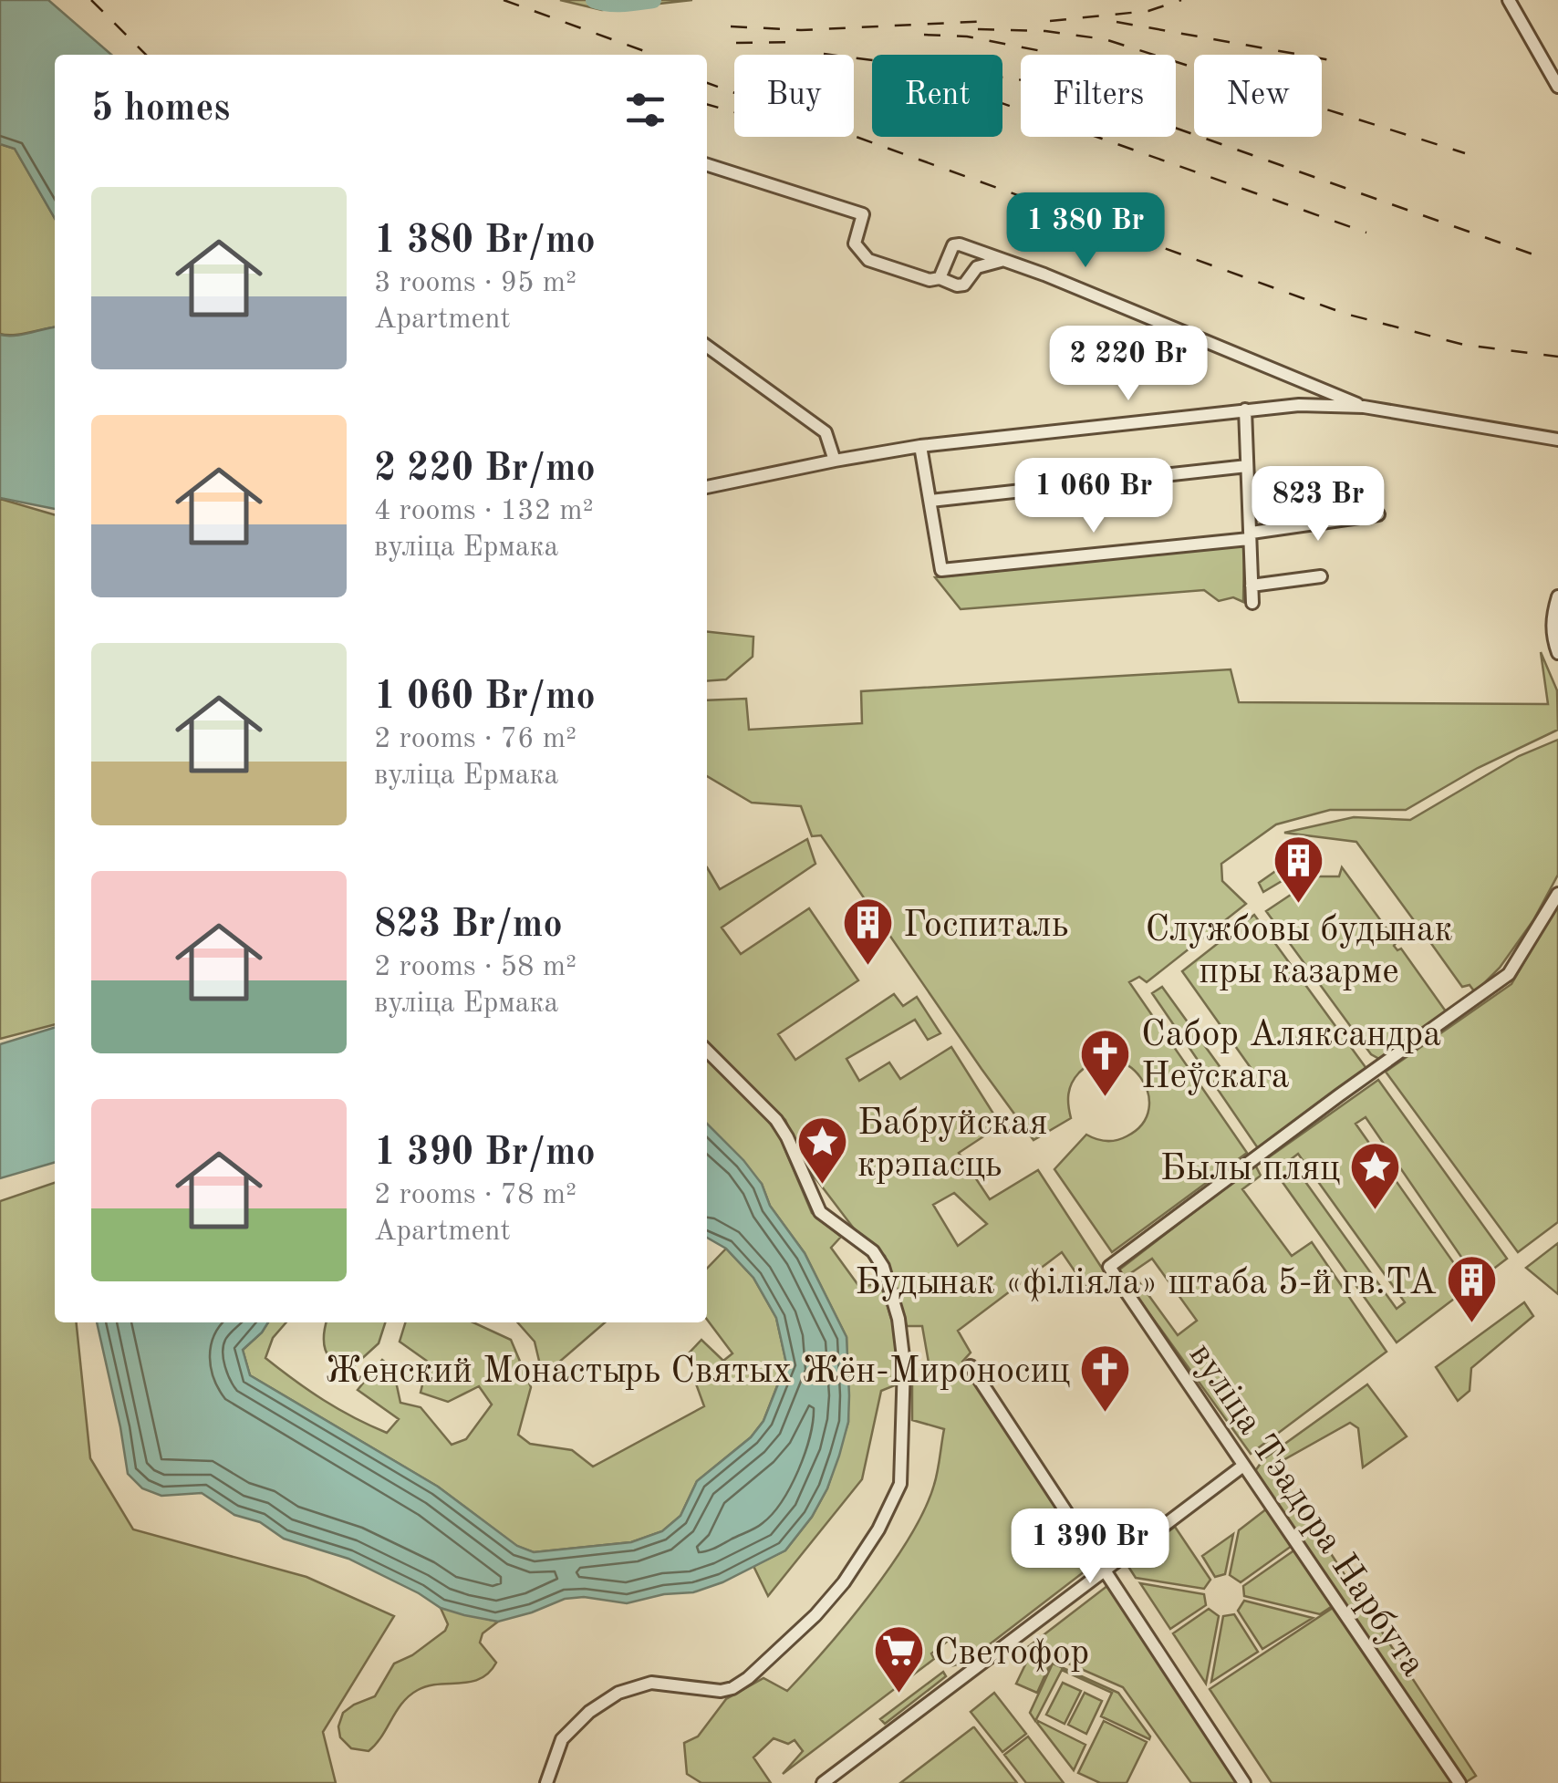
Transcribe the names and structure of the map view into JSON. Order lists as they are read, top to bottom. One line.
{"streets":{"street":["вуліца Тэадора Нарбута"]},"places":{"building":["Службовы будынак пры казарме","Госпиталь","Будынак «філіяла» штаба 5-й гв.ТА"],"church":["Сабор Аляксандра Неўскага","Женский Монастырь Святых Жён-Мироносиц"],"place":["Бабруйская крэпасць","Былы пляц"],"supermarket":["Светофор"]},"page":{"chip":["Buy","Rent","Filters","New"],"heading":"5 homes","list":[{"name":"1 380 Br/mo","note":"3 rooms · 95 m² · Apartment"},{"name":"2 220 Br/mo","note":"4 rooms · 132 m² · вуліца Ермака"},{"name":"1 060 Br/mo","note":"2 rooms · 76 m² · вуліца Ермака"},{"name":"823 Br/mo","note":"2 rooms · 58 m² · вуліца Ермака"},{"name":"1 390 Br/mo","note":"2 rooms · 78 m² · Apartment"}],"price":["1 380 Br","2 220 Br","1 060 Br","823 Br","1 390 Br"]}}
